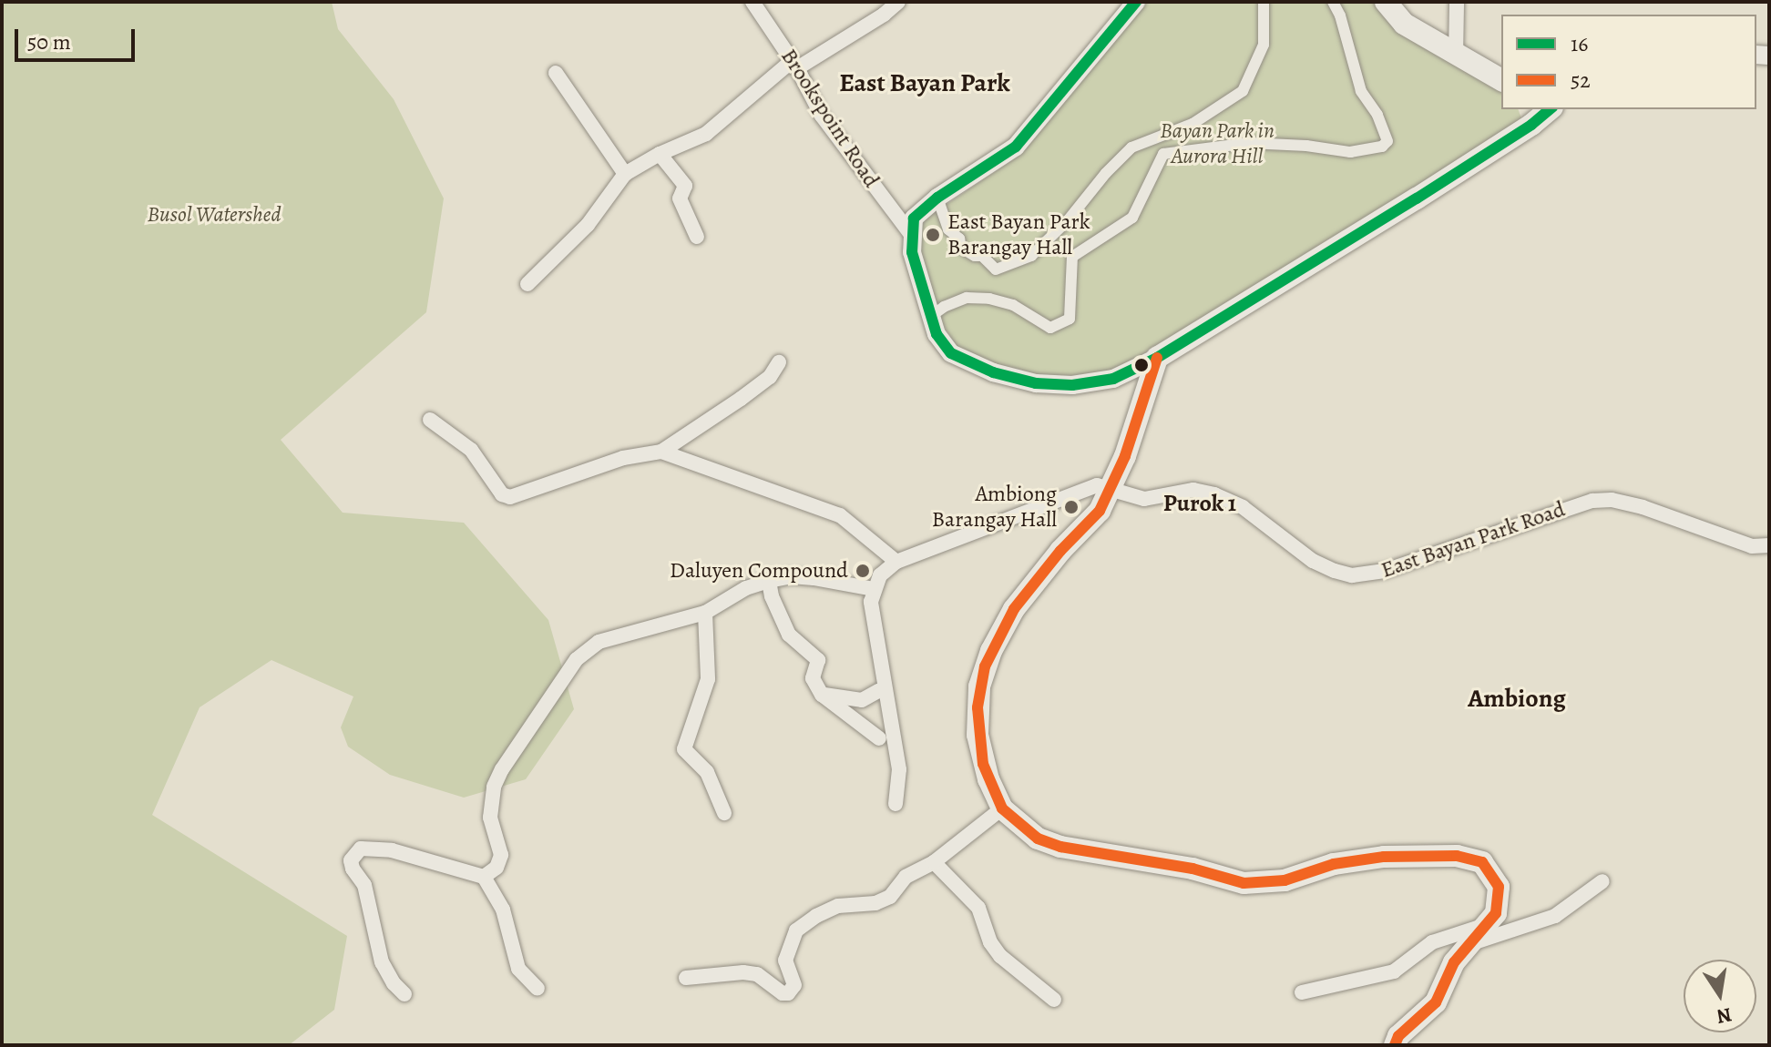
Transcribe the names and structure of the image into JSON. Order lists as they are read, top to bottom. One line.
{"streets":{"street":["Brookspoint Road","East Bayan Park Road"]},"districts":["East Bayan Park","Purok 1","Ambiong"],"parks":["Bayan Park in Aurora Hill","Busol Watershed"],"places":["East Bayan Park Barangay Hall","Ambiong Barangay Hall","Daluyen Compound"],"lines":["transit line 16","transit line 52"],"legend":["16","52"],"scale_bar":"50 m","north":"bottom"}
